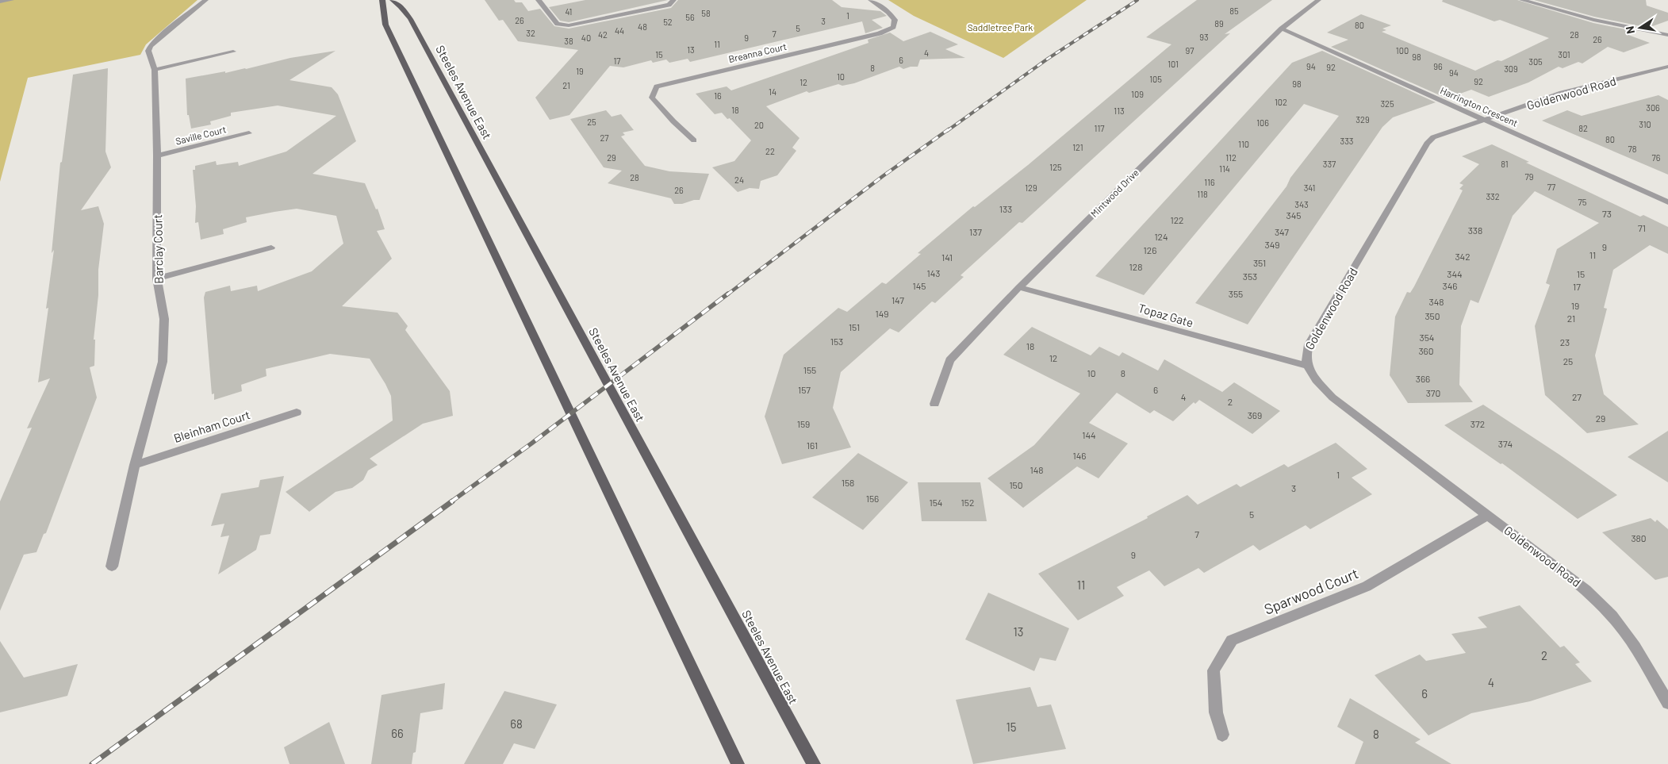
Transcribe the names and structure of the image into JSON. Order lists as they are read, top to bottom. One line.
{"streets":{"main road":["Steeles Avenue East"],"street":["Breanna Court","Goldenwood Road","Harrington Crescent","Saville Court","Mintwood Drive","Barclay Court","Topaz Gate","Bleinham Court","Sparwood Court"]},"crossings":[["Goldenwood Road","Harrington Crescent"],["Goldenwood Road","Topaz Gate"],["Goldenwood Road","Sparwood Court"],["Harrington Crescent","Mintwood Drive"],["Saville Court","Barclay Court"],["Mintwood Drive","Topaz Gate"],["Barclay Court","Bleinham Court"]],"parks":["Saddletree Park"],"house_numbers":["85","41","58","1","56","26","3","52","89","80","48","5","44","32","7","42","28","93","40","9","26","38","11","13","97","100","4","15","301","98","6","17","305","101","94","96","92","8","309","19","94","10","105","92","12","98","21","14","109","16","102","325","306","18","113","329","25","106","310","20","117","82","27","80","333","110","121","78","22","29","112","76","337","81","125","114","79","28","24","116","77","129","341","26","118","332","75","343","133","73","345","122","71","338","137","347","124","349","9","126","11","342","141","351","128","143","344","15","353","145","346","17","355","147","348","19","149","350","21","151","354","153","23","18","360","12","25","155","10","8","366","157","6","370","4","27","2","369","29","159","372","144","374","161","146","148","1","158","150","3","156","154","152","5","7","380","9","11","13","2","4","6","68","15","66","8"],"north":"left"}
